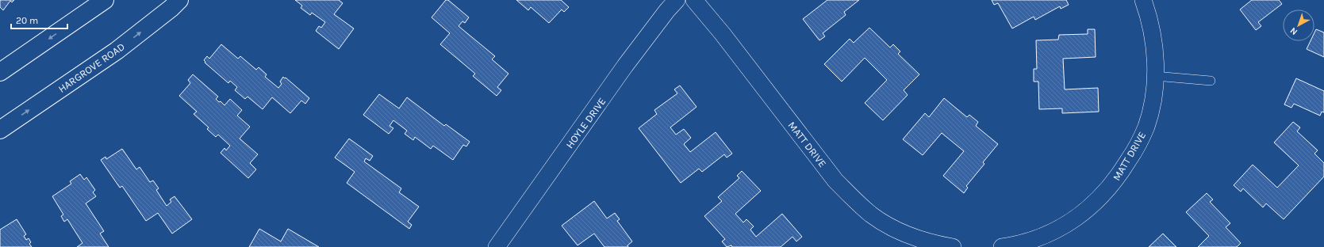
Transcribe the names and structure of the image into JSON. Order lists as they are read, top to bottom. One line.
{"streets":{"street":["HARGROVE ROAD","HOYLE DRIVE","MATT DRIVE"]},"scale_bar":"20 m","north":"bottom left"}
